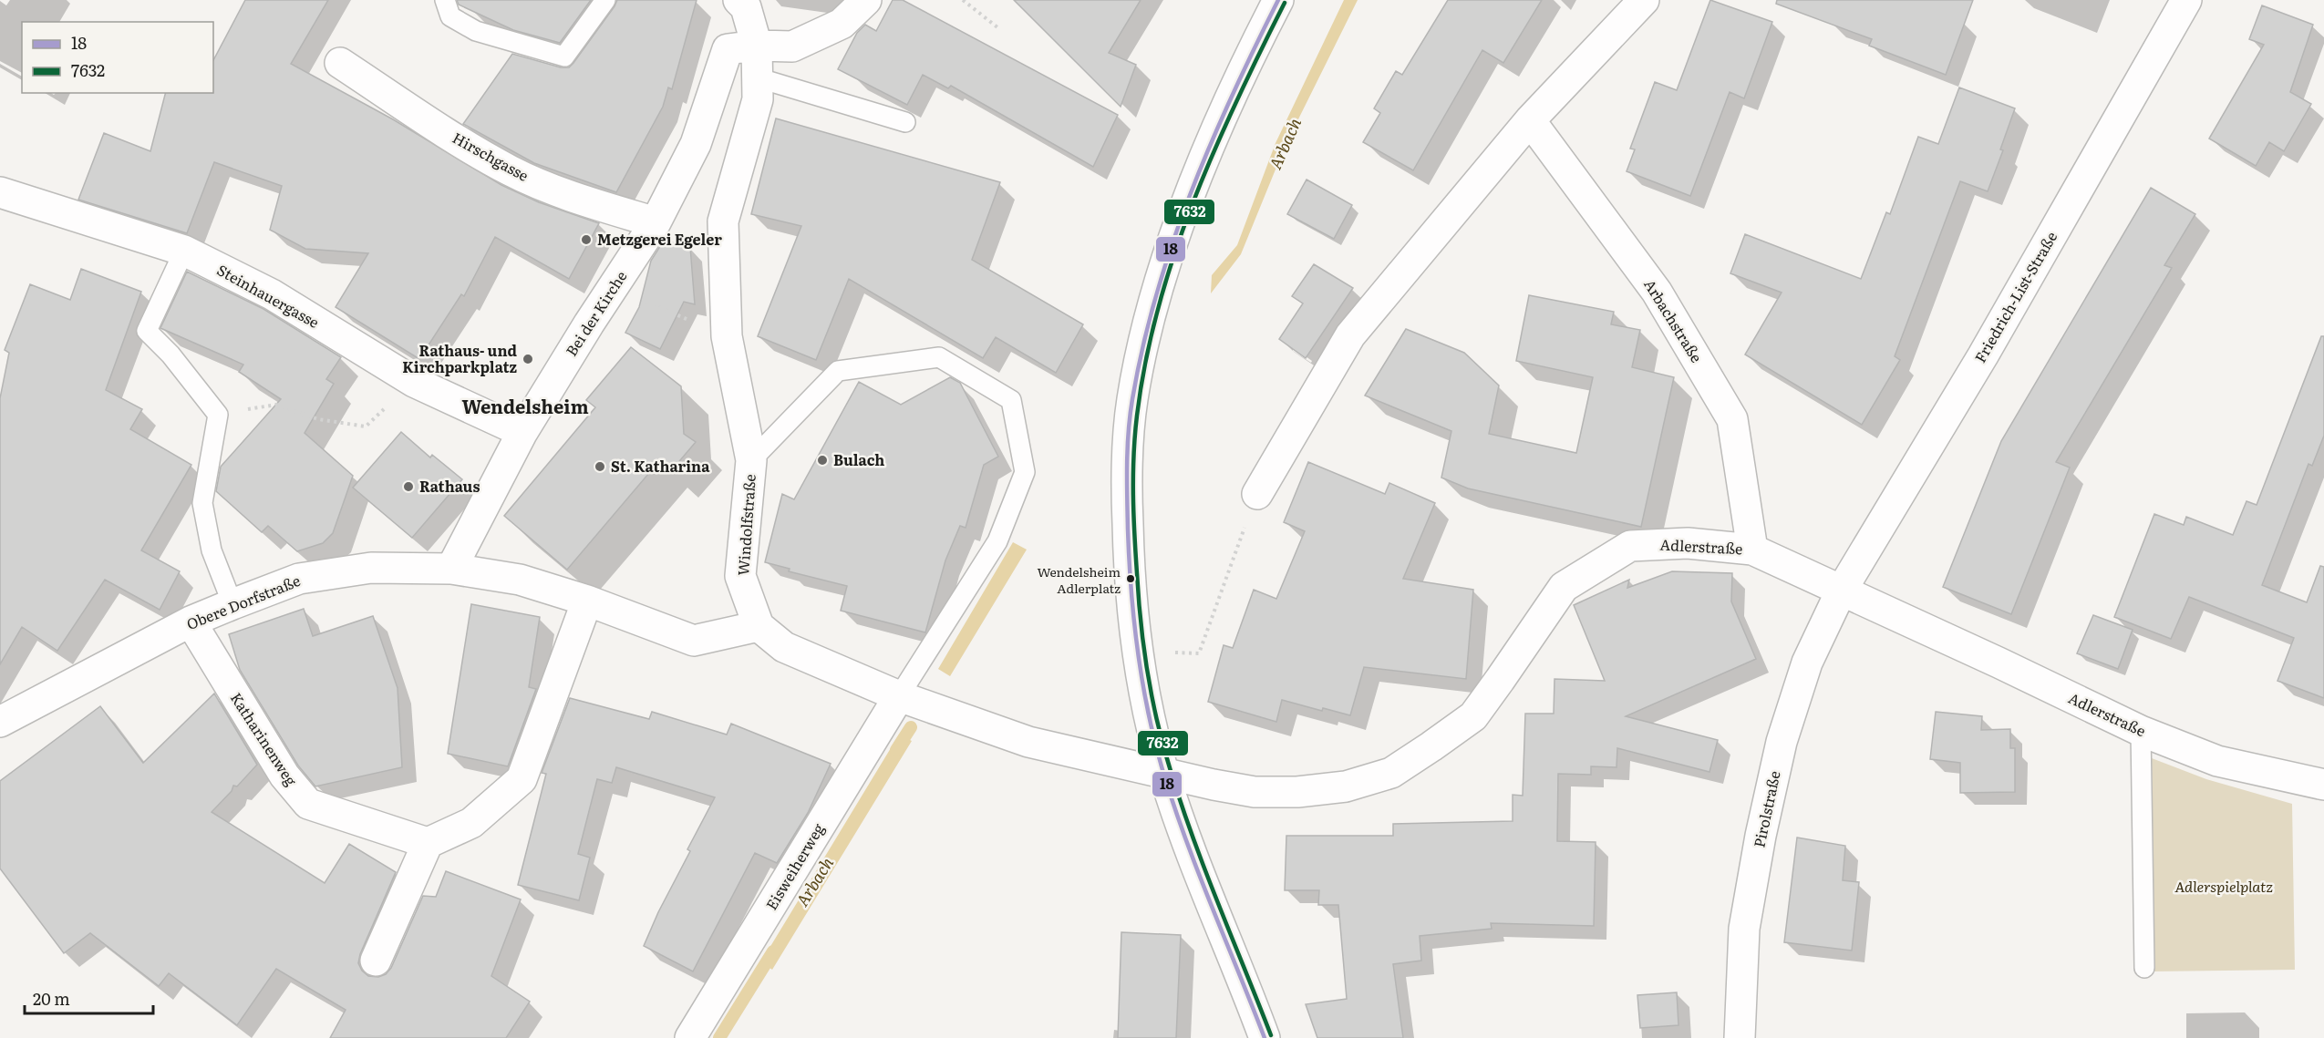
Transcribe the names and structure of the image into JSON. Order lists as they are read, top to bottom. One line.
{"streets":{"street":["Hirschgasse","Steinhauergasse","Friedrich-List-Straße","Bei der Kirche","Arbachstraße","Windolfstraße","Adlerstraße","Obere Dorfstraße","Katharinenweg","Pirolstraße","Eisweiherweg"]},"crossings":[["Hirschgasse","Bei der Kirche"],["Steinhauergasse","Bei der Kirche"],["Friedrich-List-Straße","Adlerstraße"],["Friedrich-List-Straße","Pirolstraße"],["Bei der Kirche","Windolfstraße"],["Bei der Kirche","Obere Dorfstraße"],["Arbachstraße","Adlerstraße"],["Windolfstraße","Obere Dorfstraße"],["Adlerstraße","Pirolstraße"],["Obere Dorfstraße","Katharinenweg"]],"districts":["Wendelsheim"],"water":["Arbach"],"parks":["Adlerspielplatz"],"places":["Metzgerei Egeler","Rathaus- und Kirchparkplatz","Bulach","St. Katharina","Rathaus","Wendelsheim Adlerplatz"],"lines":["transit line 18","transit line 7632"],"legend":["18","7632"],"scale_bar":"20 m"}
